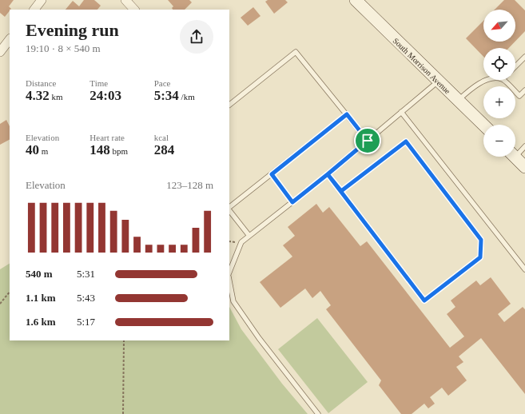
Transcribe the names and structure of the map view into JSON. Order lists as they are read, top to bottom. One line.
{"streets":{"street":["South Morrison Avenue"]},"north":"bottom left","page":{"map_buttons":["+","−"],"heading":["Evening run","19:10 · 8 × 540 m"],"stats":[["Distance","4.32 km"],["Time","24:03"],["Pace","5:34 /km"],["Elevation","40 m"],["Heart rate","148 bpm"],["kcal","284"]],"chart":["Elevation","123–128 m"],"list":[{"name":"540 m","note":"5:31"},{"name":"1.1 km","note":"5:43"},{"name":"1.6 km","note":"5:17"}]}}
